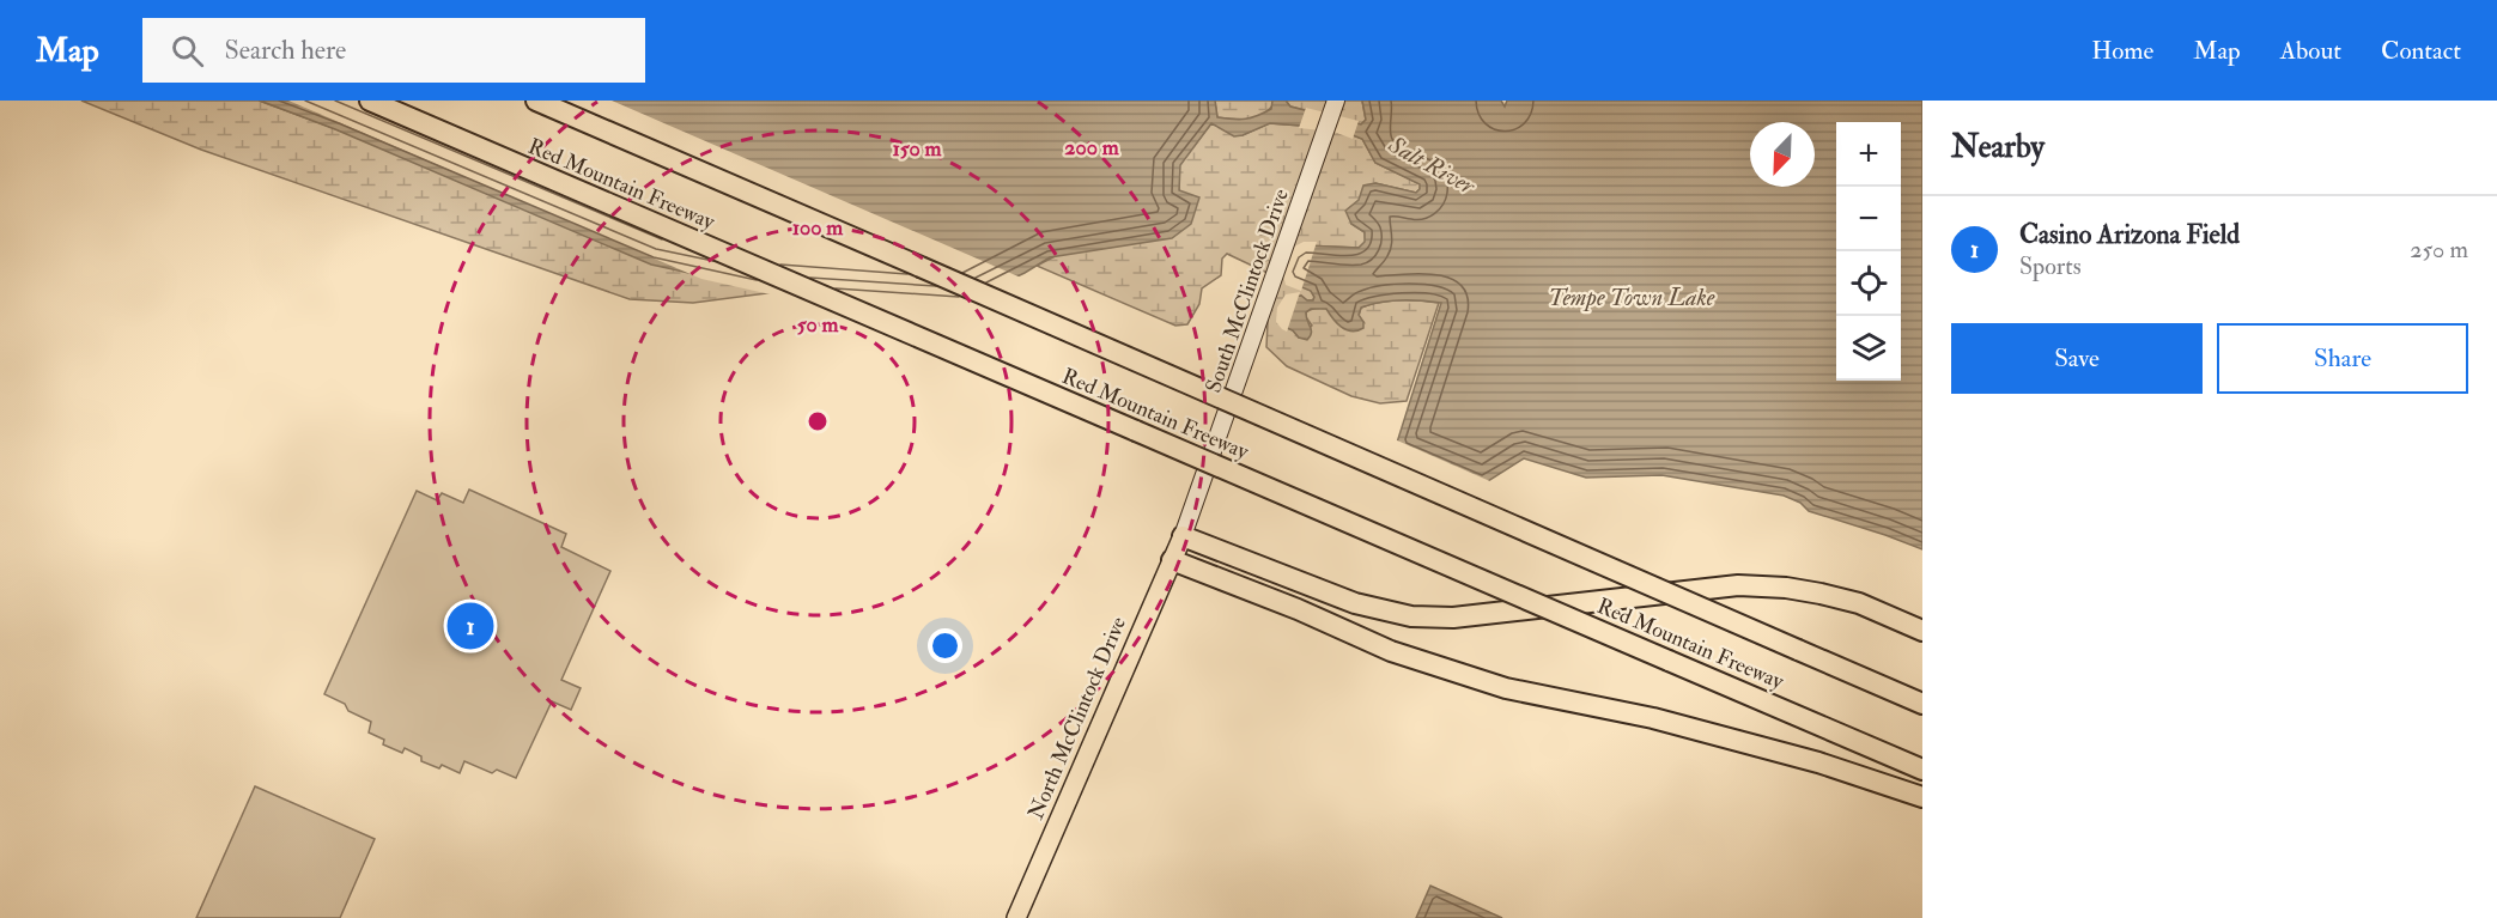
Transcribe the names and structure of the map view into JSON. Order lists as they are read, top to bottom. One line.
{"streets":{"highway":["Red Mountain Freeway"],"main road":["South McClintock Drive","North McClintock Drive"]},"crossings":[["South McClintock Drive","North McClintock Drive"]],"water":["Salt River","Tempe Town Lake"],"north":"bottom left","page":{"header":"Map","search":"Search here","nav":["Home","Map","About","Contact"],"heading":"Nearby","map_buttons":["+","−"],"list":[{"mark":"1","name":"Casino Arizona Field","note":"Sports","value":"250 m"}],"buttons":["Save","Share"],"pins":"1"},"rings":["200 m","150 m","100 m","50 m"]}
